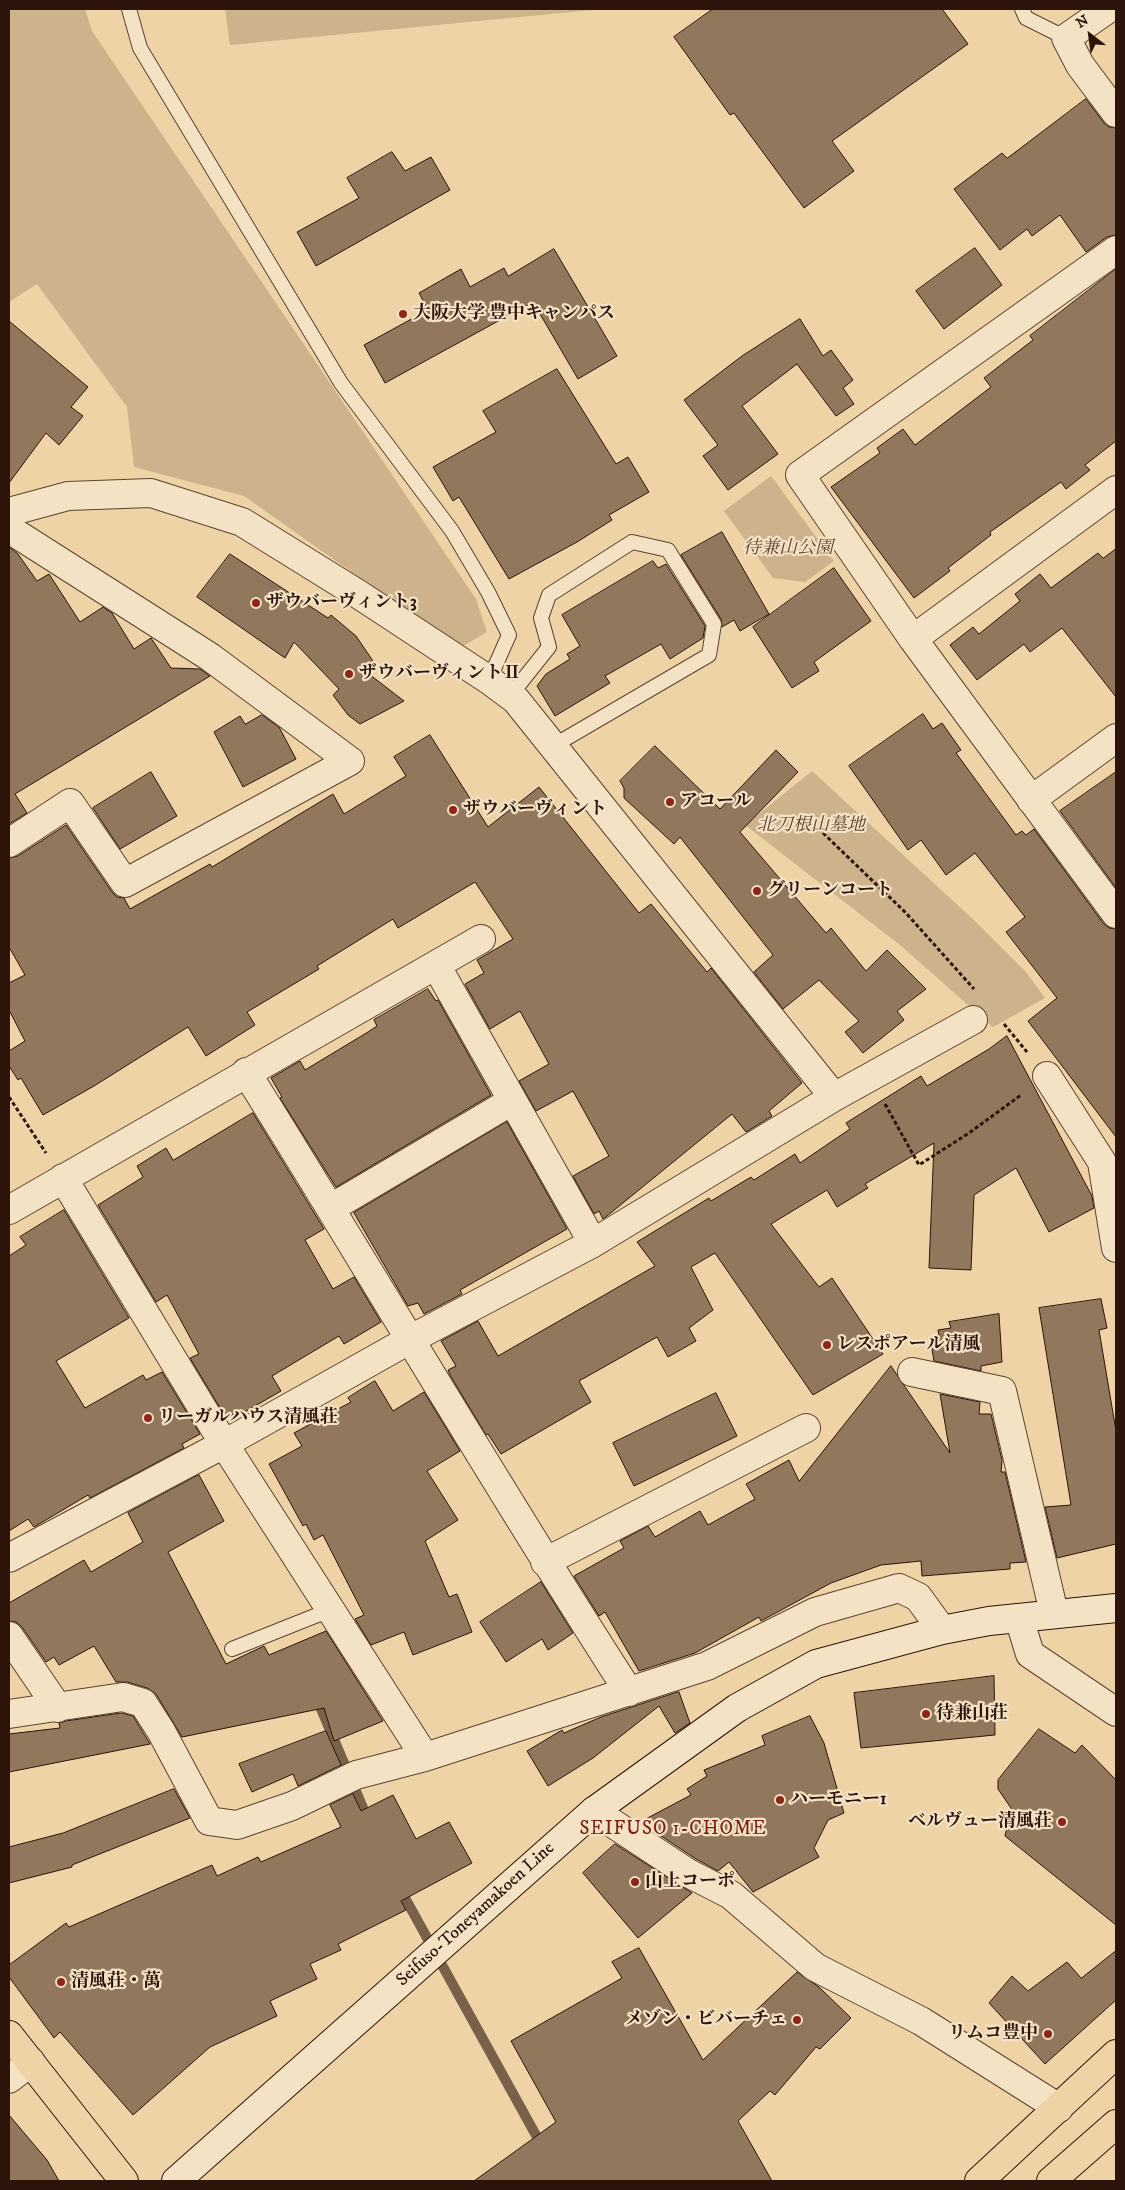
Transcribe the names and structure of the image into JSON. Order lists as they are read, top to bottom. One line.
{"streets":{"street":["Seifuso-Toneyamakoen Line"]},"districts":["SEIFUSO 1-CHOME"],"parks":["待兼山公園","北刀根山墓地"],"places":["大阪大学 豊中キャンパス","ザウバーヴィント3","ザウバーヴィントⅡ","アコール","ザウバーヴィント","グリーンコート","レスポアール清風","リーガルハウス清風荘","待兼山荘","ハーモニー1","ベルヴュー清風荘","山上コーポ","清風荘・萬","メゾン・ビバーチェ","リムコ豊中"],"north":"top left"}
